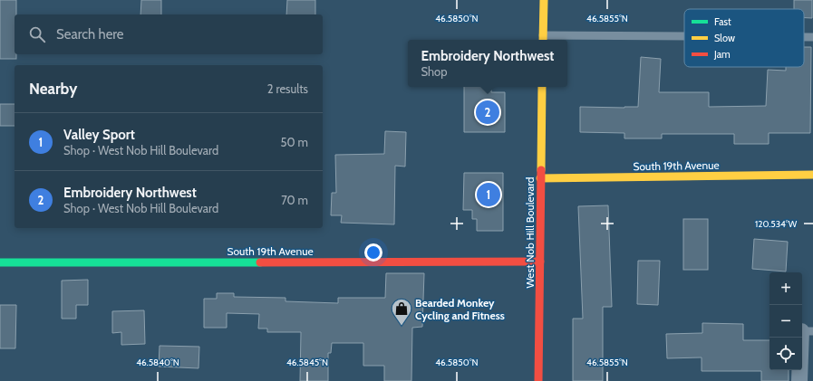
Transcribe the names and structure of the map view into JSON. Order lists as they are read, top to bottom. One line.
{"streets":{"street":["South 19th Avenue","West Nob Hill Boulevard"]},"crossings":[["South 19th Avenue","West Nob Hill Boulevard"]],"places":{"shop":["Bearded Monkey Cycling and Fitness"]},"legend":["Fast","Slow","Jam"],"page":{"search":"Search here","popup":["Embroidery Northwest","Shop"],"heading":["Nearby","2 results"],"pins":["2","1"],"list":[{"mark":"1","name":"Valley Sport","note":"Shop · West Nob Hill Boulevard","value":"50 m"},{"mark":"2","name":"Embroidery Northwest","note":"Shop · West Nob Hill Boulevard","value":"70 m"}],"map_buttons":["+","−"]},"coordinates":["46.5850°N","46.5855°N","120.534°W","46.5840°N","46.5845°N"]}
